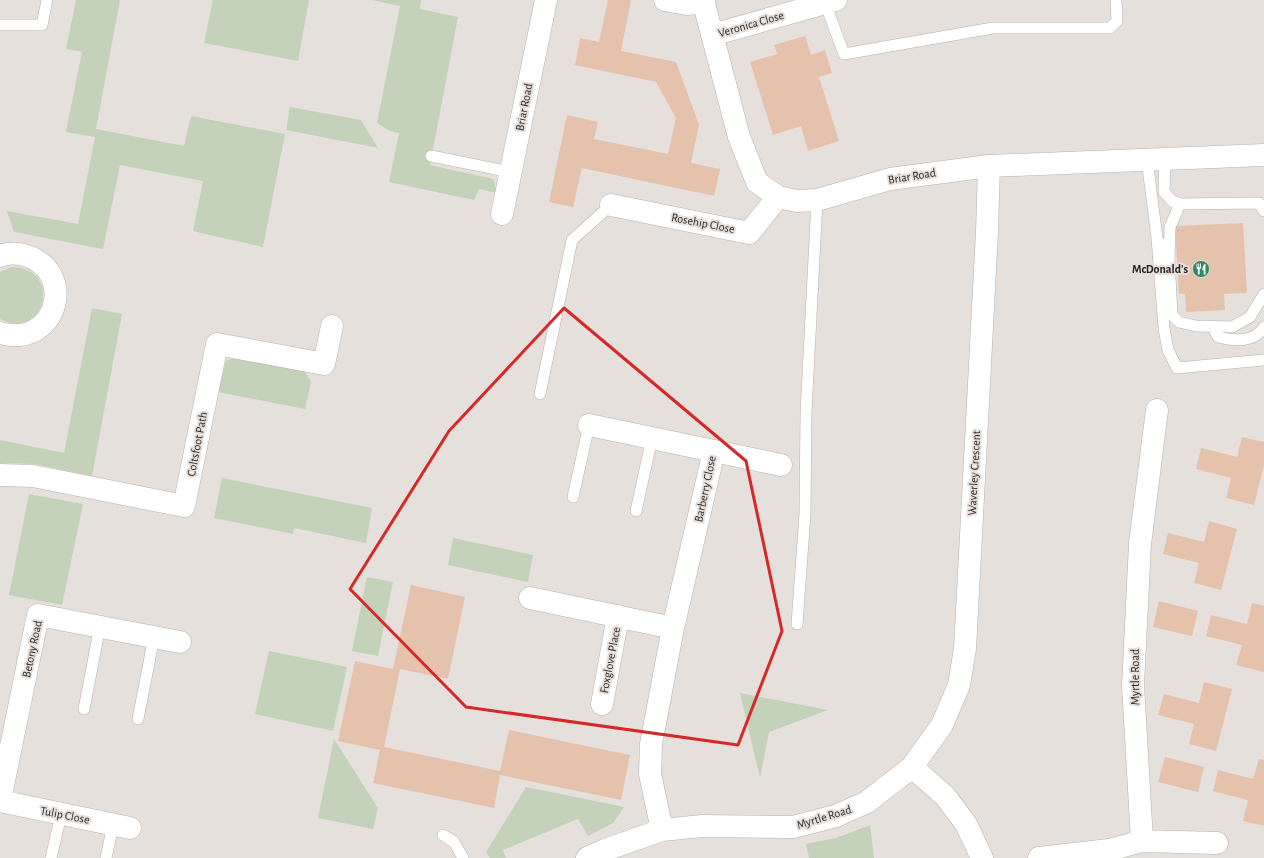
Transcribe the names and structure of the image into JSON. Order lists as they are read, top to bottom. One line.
{"streets":{"street":["Veronica Close","Briar Road","Rosehip Close","Coltsfoot Path","Waverley Crescent","Barberry Close","Betony Road","Foxglove Place","Myrtle Road","Tulip Close"]},"crossings":[["Veronica Close","Briar Road"],["Briar Road","Rosehip Close"],["Briar Road","Waverley Crescent"],["Waverley Crescent","Myrtle Road"],["Barberry Close","Myrtle Road"],["Betony Road","Tulip Close"]],"places":{"restaurant":["McDonald's"]}}
